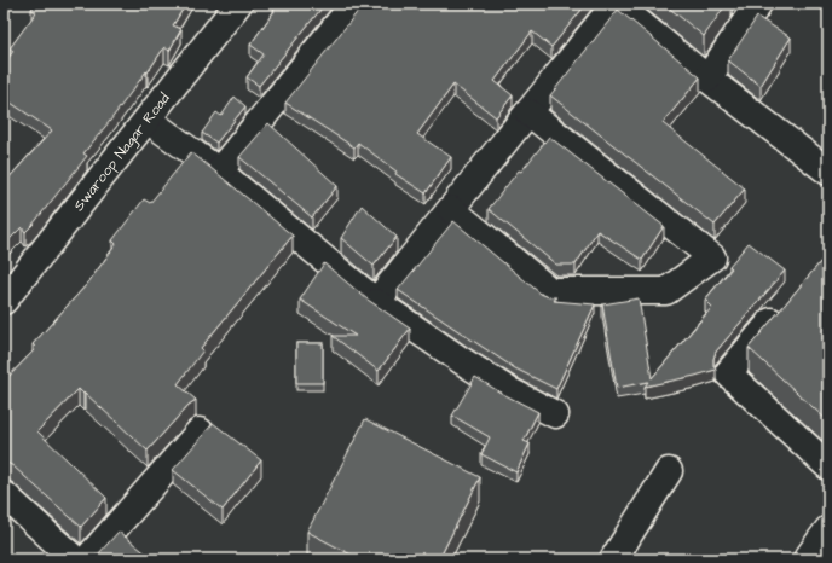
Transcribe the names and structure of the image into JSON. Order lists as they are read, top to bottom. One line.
{"streets":{"street":["Swaroop Nagar Road"]}}
